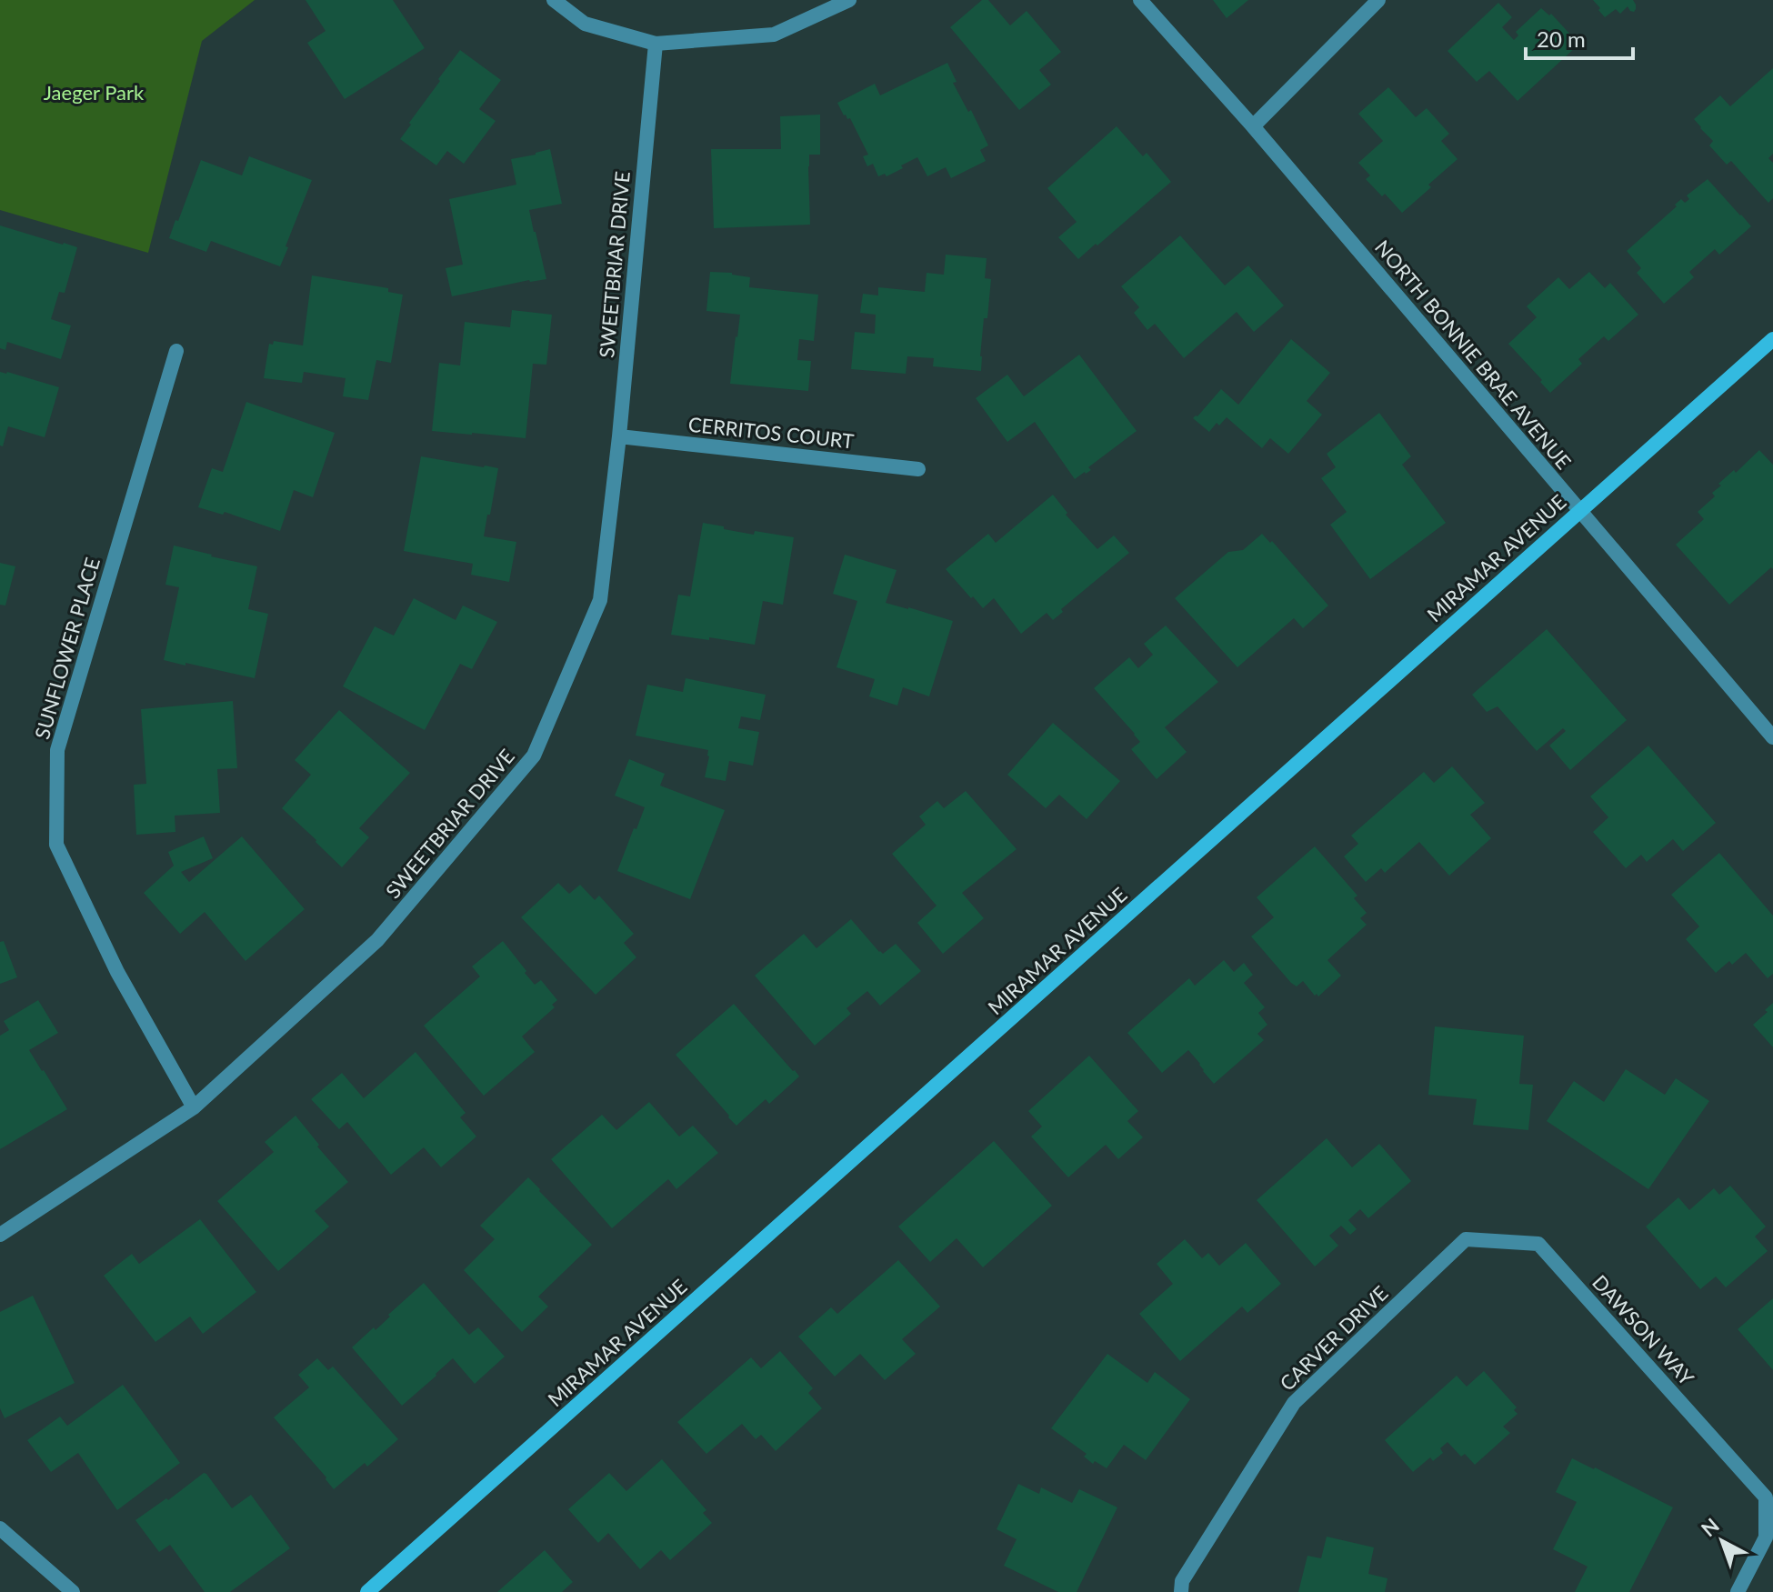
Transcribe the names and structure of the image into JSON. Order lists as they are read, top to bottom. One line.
{"streets":{"street":["SWEETBRIAR DRIVE","NORTH BONNIE BRAE AVENUE","CERRITOS COURT","MIRAMAR AVENUE","SUNFLOWER PLACE","DAWSON WAY","CARVER DRIVE"]},"crossings":[["SWEETBRIAR DRIVE","CERRITOS COURT"],["SWEETBRIAR DRIVE","SUNFLOWER PLACE"],["NORTH BONNIE BRAE AVENUE","MIRAMAR AVENUE"],["DAWSON WAY","CARVER DRIVE"]],"parks":["Jaeger Park"],"scale_bar":"20 m","north":"top left"}
